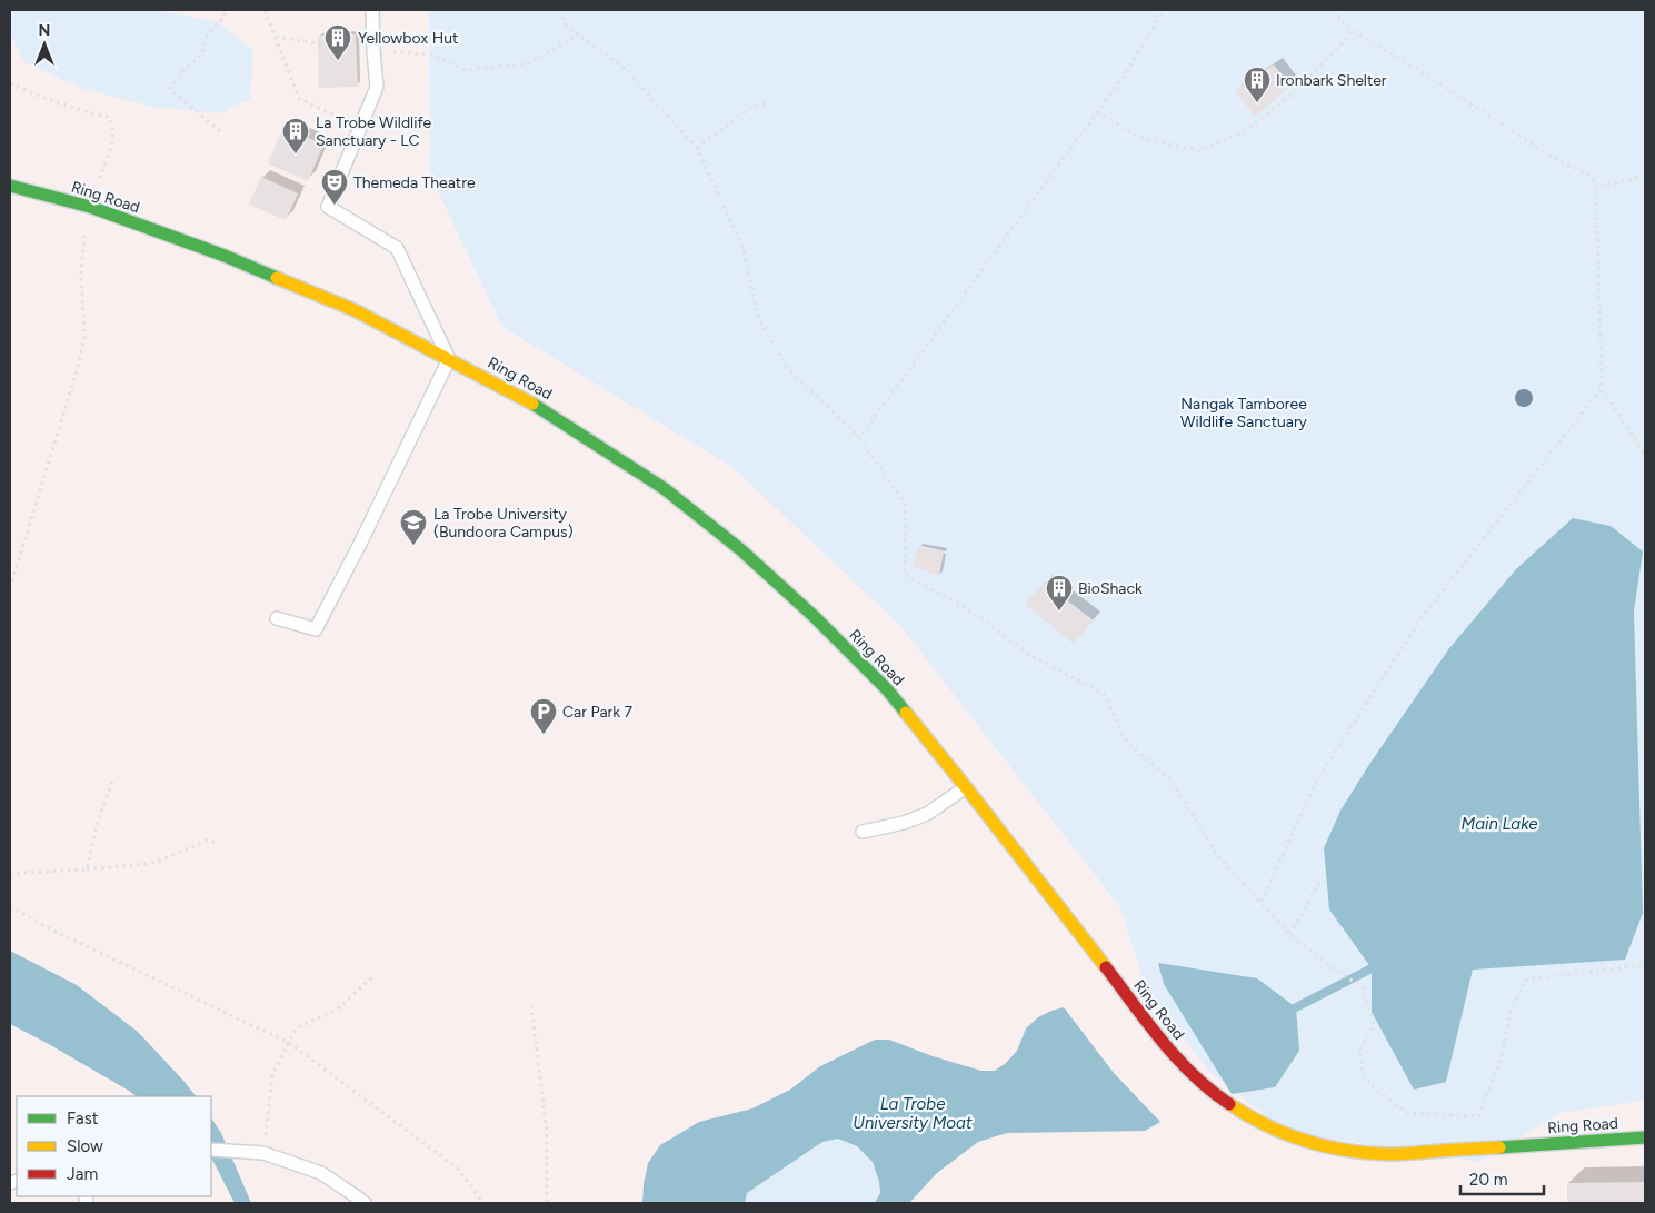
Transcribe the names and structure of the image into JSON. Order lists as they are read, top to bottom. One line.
{"streets":{"street":["Ring Road"]},"water":["Main Lake","La Trobe University Moat"],"parks":["Nangak Tamboree Wildlife Sanctuary"],"places":{"building":["Yellowbox Hut","Ironbark Shelter","La Trobe Wildlife Sanctuary - LC","BioShack"],"theatre":["Themeda Theatre"],"school or university":["La Trobe University (Bundoora Campus)"],"parking":["Car Park 7"]},"legend":["Fast","Slow","Jam"],"scale_bar":"20 m","north":"top"}
